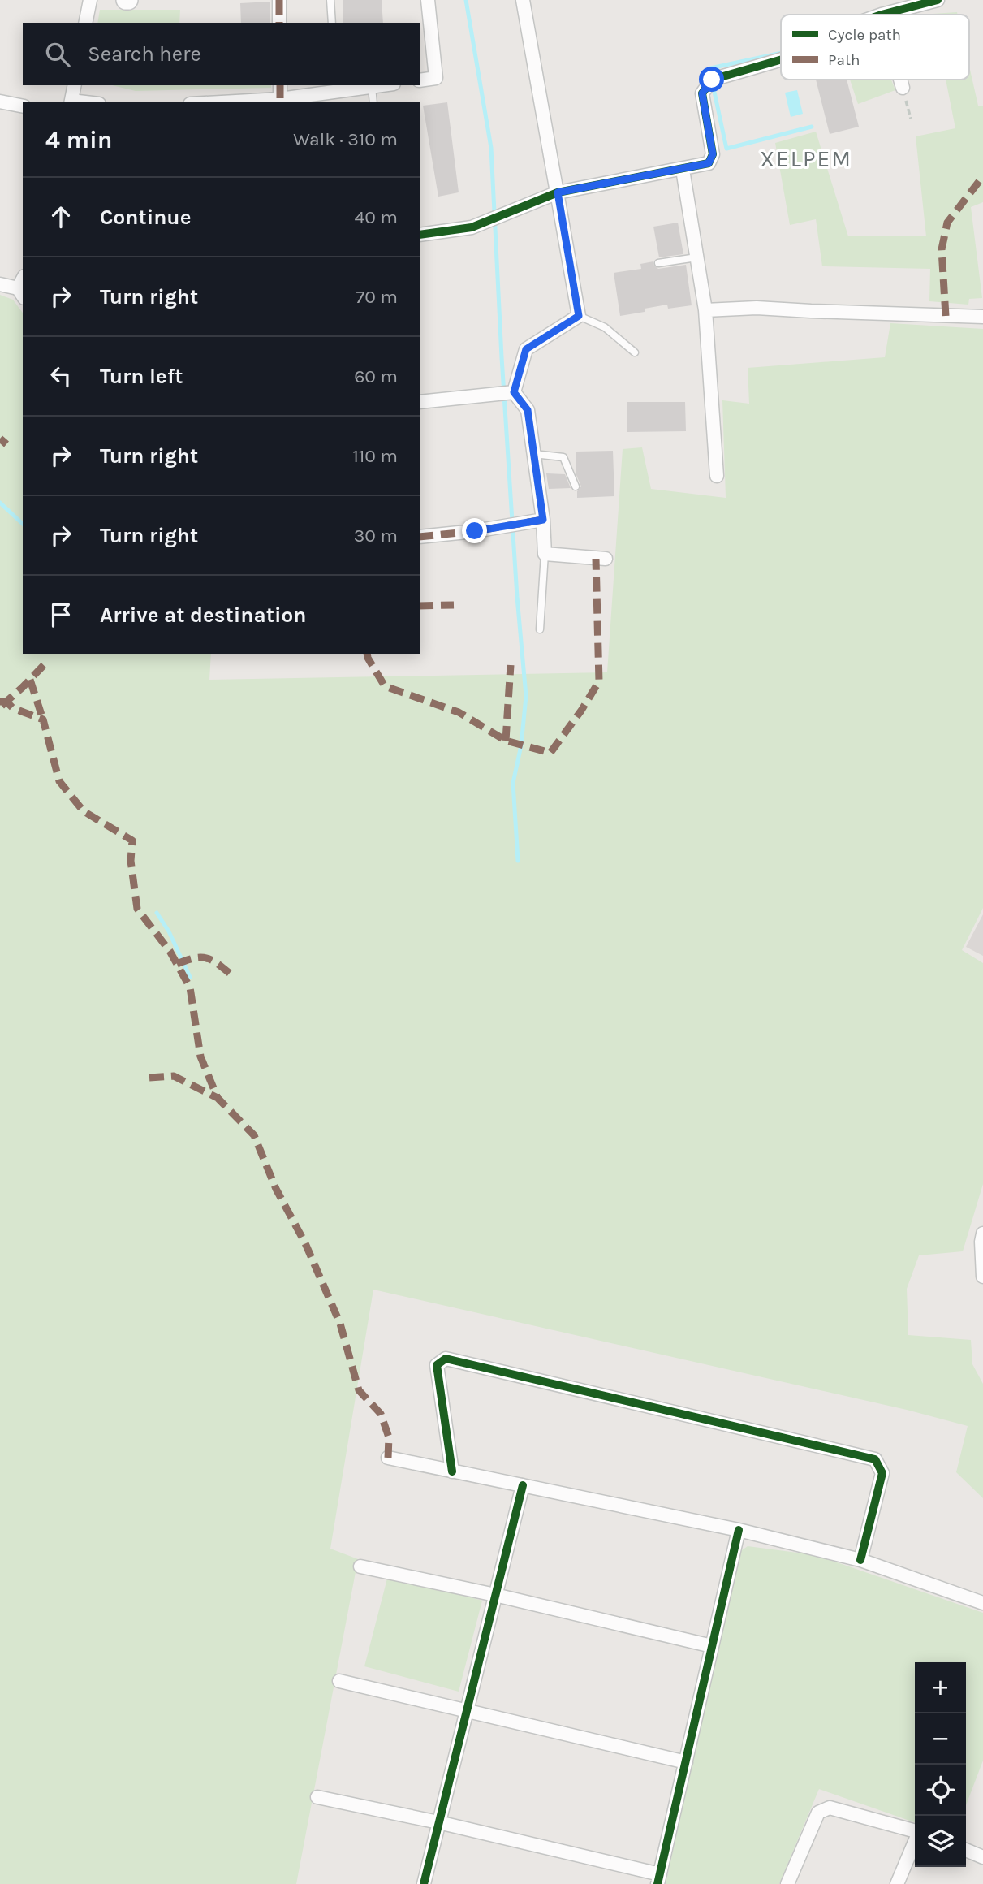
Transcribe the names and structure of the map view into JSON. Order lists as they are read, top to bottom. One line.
{"districts":["XELPEM"],"legend":["Cycle path","Path"],"page":{"search":"Search here","heading":["4 min","Walk · 310 m"],"list":[["Continue","40 m"],["Turn right","70 m"],["Turn left","60 m"],["Turn right","110 m"],["Turn right","30 m"],"Arrive at destination"],"map_buttons":["+","−"]}}
